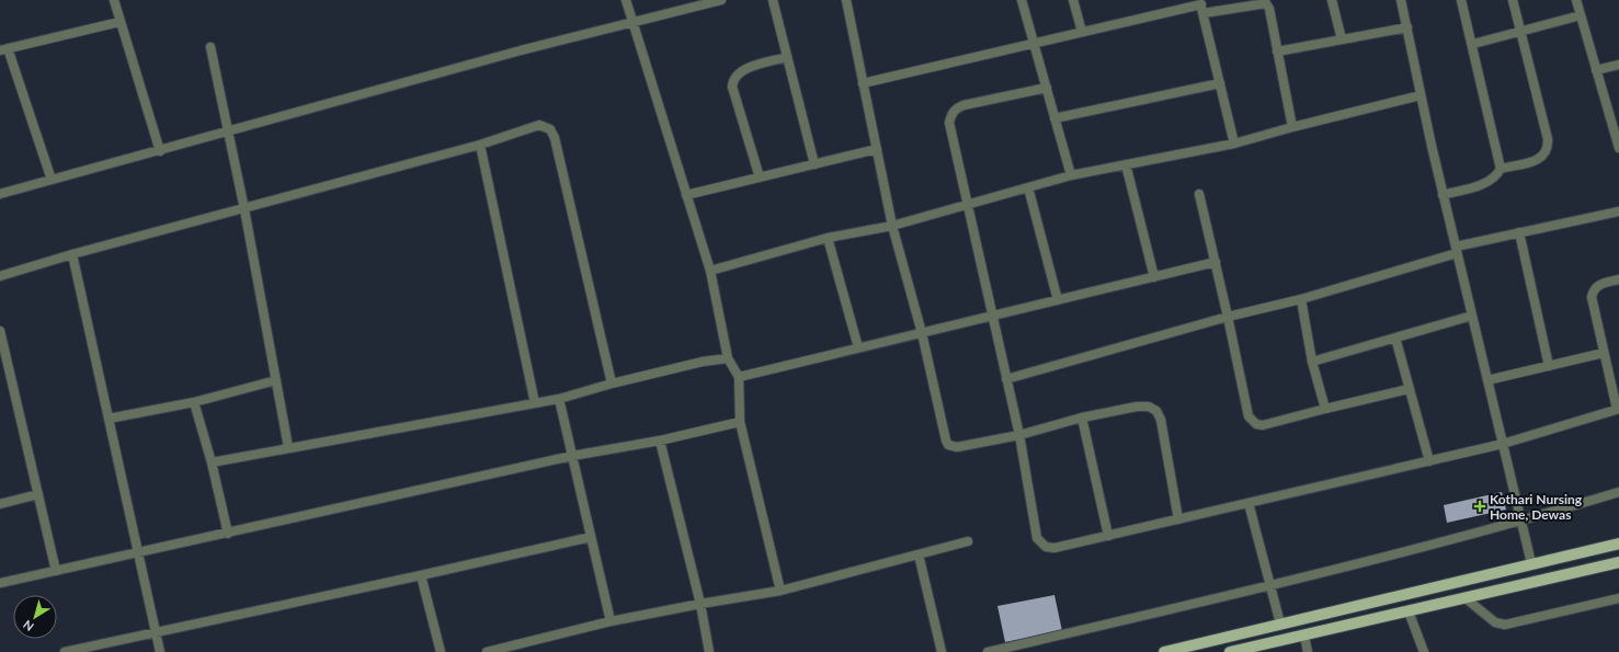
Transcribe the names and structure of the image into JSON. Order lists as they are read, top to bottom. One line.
{"places":{"health":["Kothari Nursing Home, Dewas"]},"north":"bottom left"}
